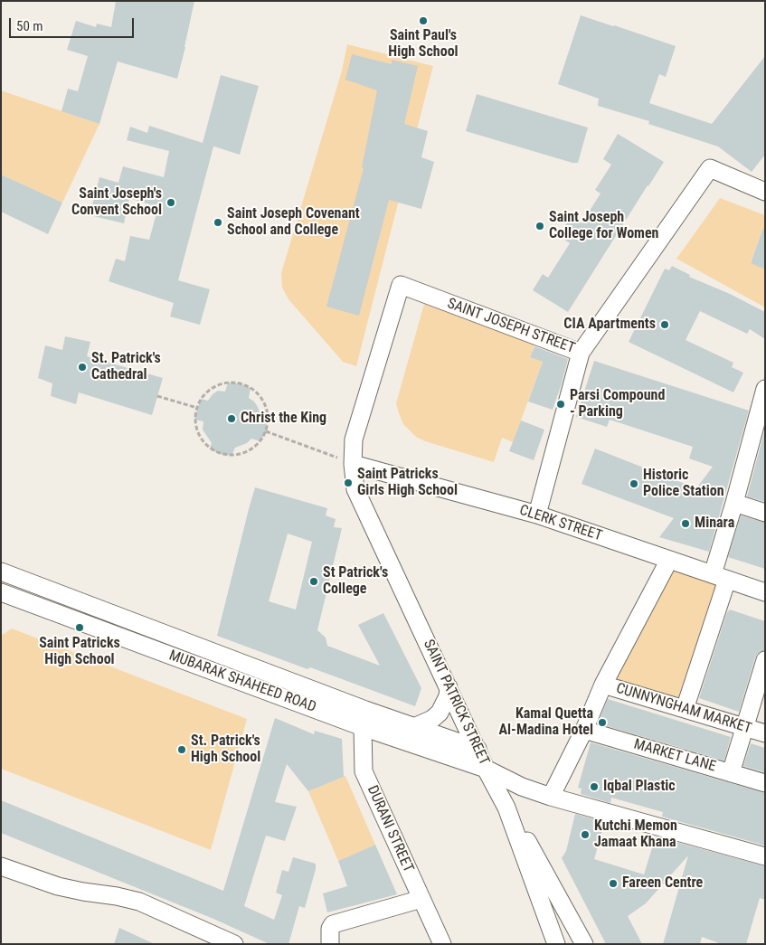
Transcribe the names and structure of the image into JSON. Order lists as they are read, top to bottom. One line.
{"streets":{"street":["SAINT JOSEPH STREET","CLERK STREET","MUBARAK SHAHEED ROAD","SAINT PATRICK STREET","CUNNYNGHAM MARKET","MARKET LANE","DURANI STREET"]},"crossings":[["SAINT JOSEPH STREET","CLERK STREET"],["SAINT JOSEPH STREET","SAINT PATRICK STREET"],["CLERK STREET","SAINT PATRICK STREET"],["MUBARAK SHAHEED ROAD","SAINT PATRICK STREET"],["MUBARAK SHAHEED ROAD","DURANI STREET"]],"places":["Saint Paul's High School","Saint Joseph's Convent School","Saint Joseph Covenant School and College","Saint Joseph College for Women","CIA Apartments","St. Patrick's Cathedral","Parsi Compound - Parking","Christ the King","Saint Patricks Girls High School","Historic Police Station","Minara","St Patrick's College","Saint Patricks High School","Kamal Quetta Al-Madina Hotel","St. Patrick's High School","Iqbal Plastic","Kutchi Memon Jamaat Khana","Fareen Centre"],"scale_bar":"50 m"}
